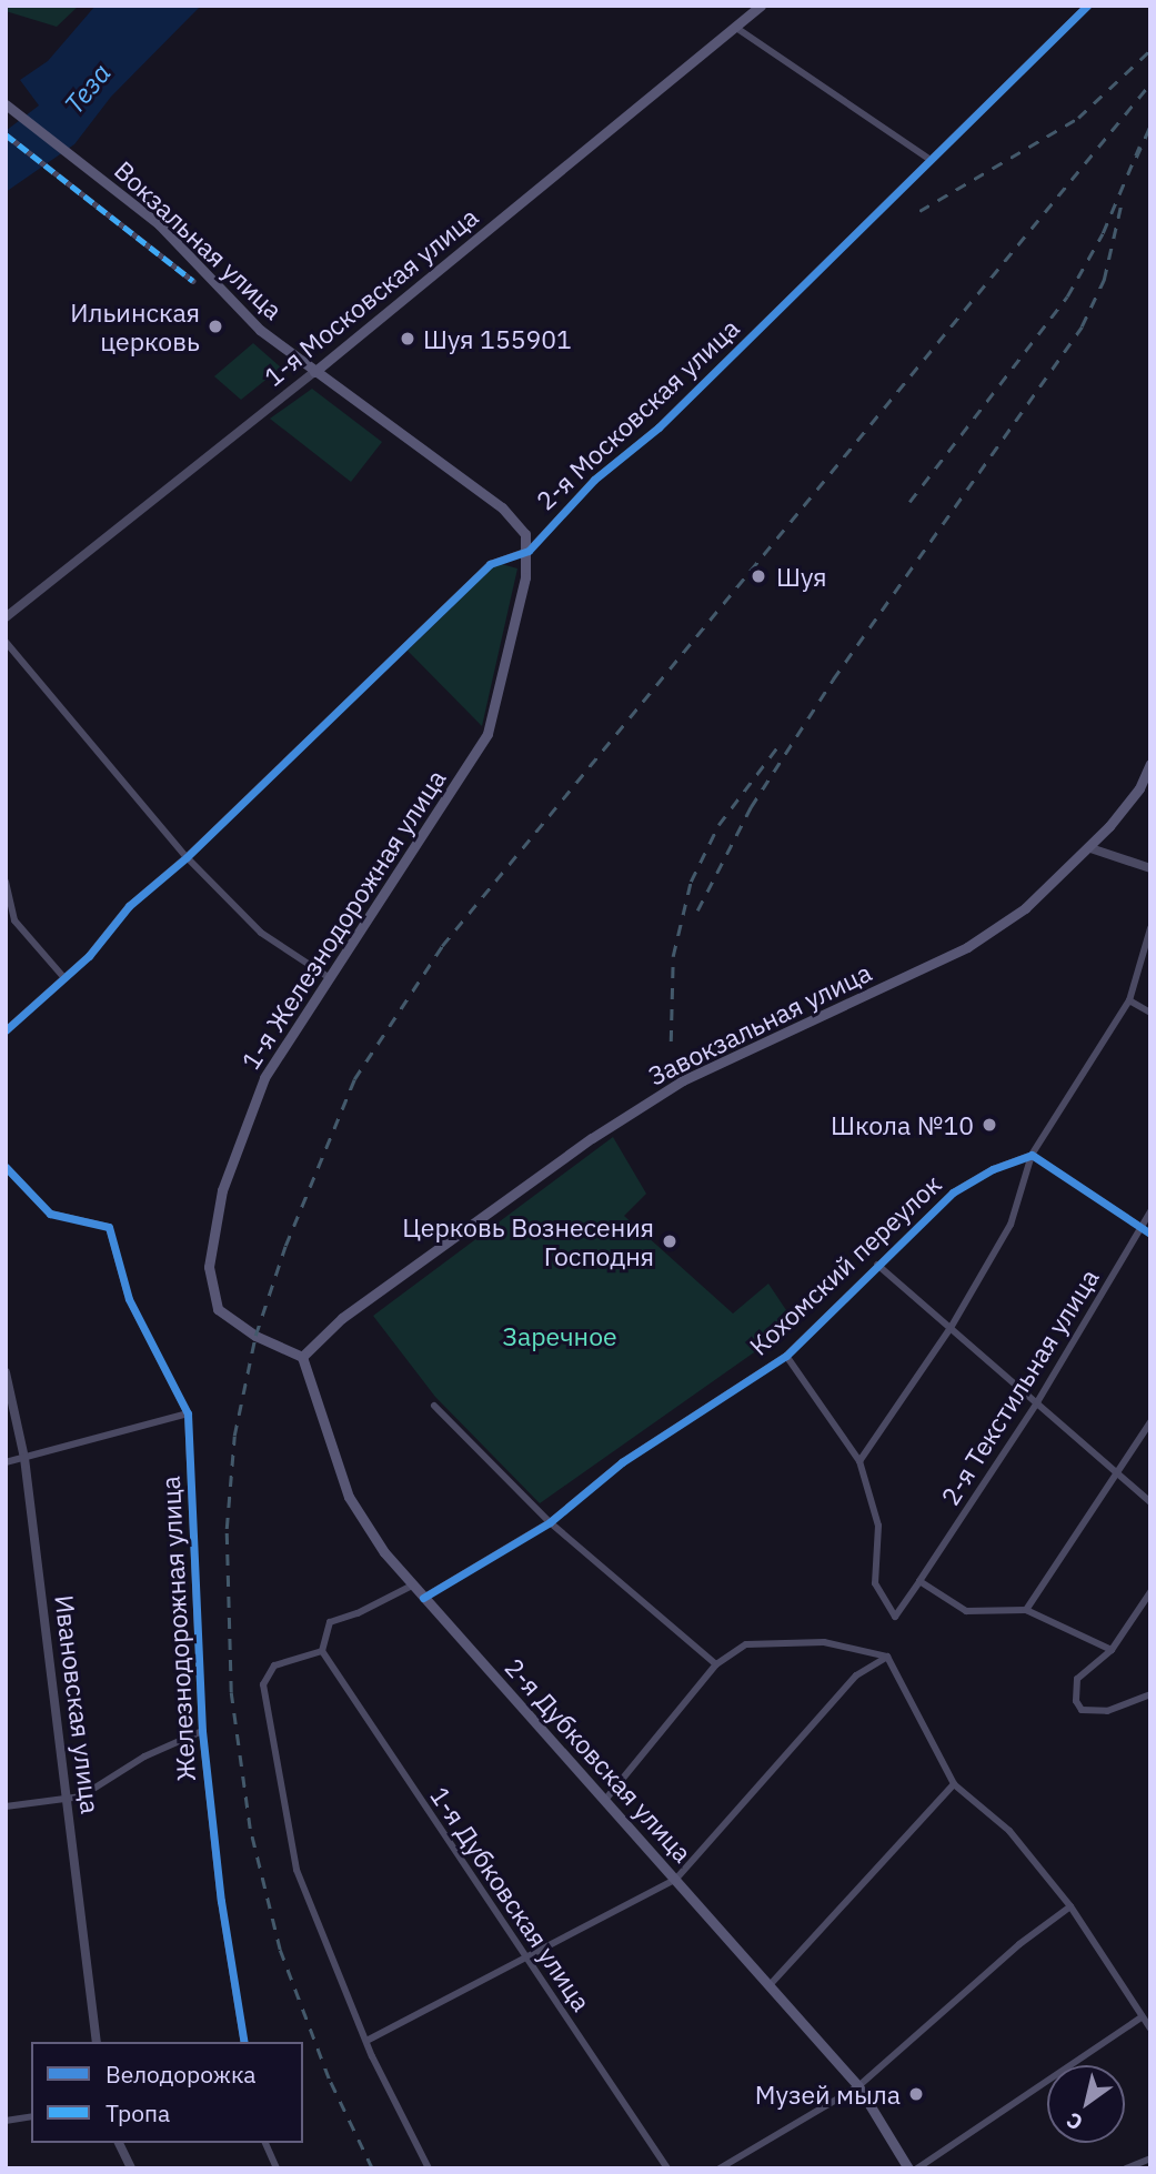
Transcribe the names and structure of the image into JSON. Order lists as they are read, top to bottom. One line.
{"streets":{"main road":["Вокзальная улица","1-я Московская улица","1-я Железнодорожная улица","Завокзальная улица","2-я Дубковская улица"],"street":["2-я Московская улица","Кохомский переулок","2-я Текстильная улица","Железнодорожная улица","Ивановская улица","1-я Дубковская улица"]},"crossings":[["Вокзальная улица","1-я Московская улица"],["Вокзальная улица","2-я Московская улица"],["Вокзальная улица","1-я Железнодорожная улица"],["2-я Московская улица","1-я Железнодорожная улица"],["1-я Железнодорожная улица","Завокзальная улица"],["1-я Железнодорожная улица","2-я Дубковская улица"],["Завокзальная улица","2-я Дубковская улица"],["Кохомский переулок","2-я Дубковская улица"]],"water":["Теза"],"parks":["Заречное"],"places":["Ильинская церковь","Шуя 155901","Шуя","Школа №10","Церковь Вознесения Господня","Музей мыла"],"legend":["Велодорожка","Тропа"],"north":"bottom left"}
